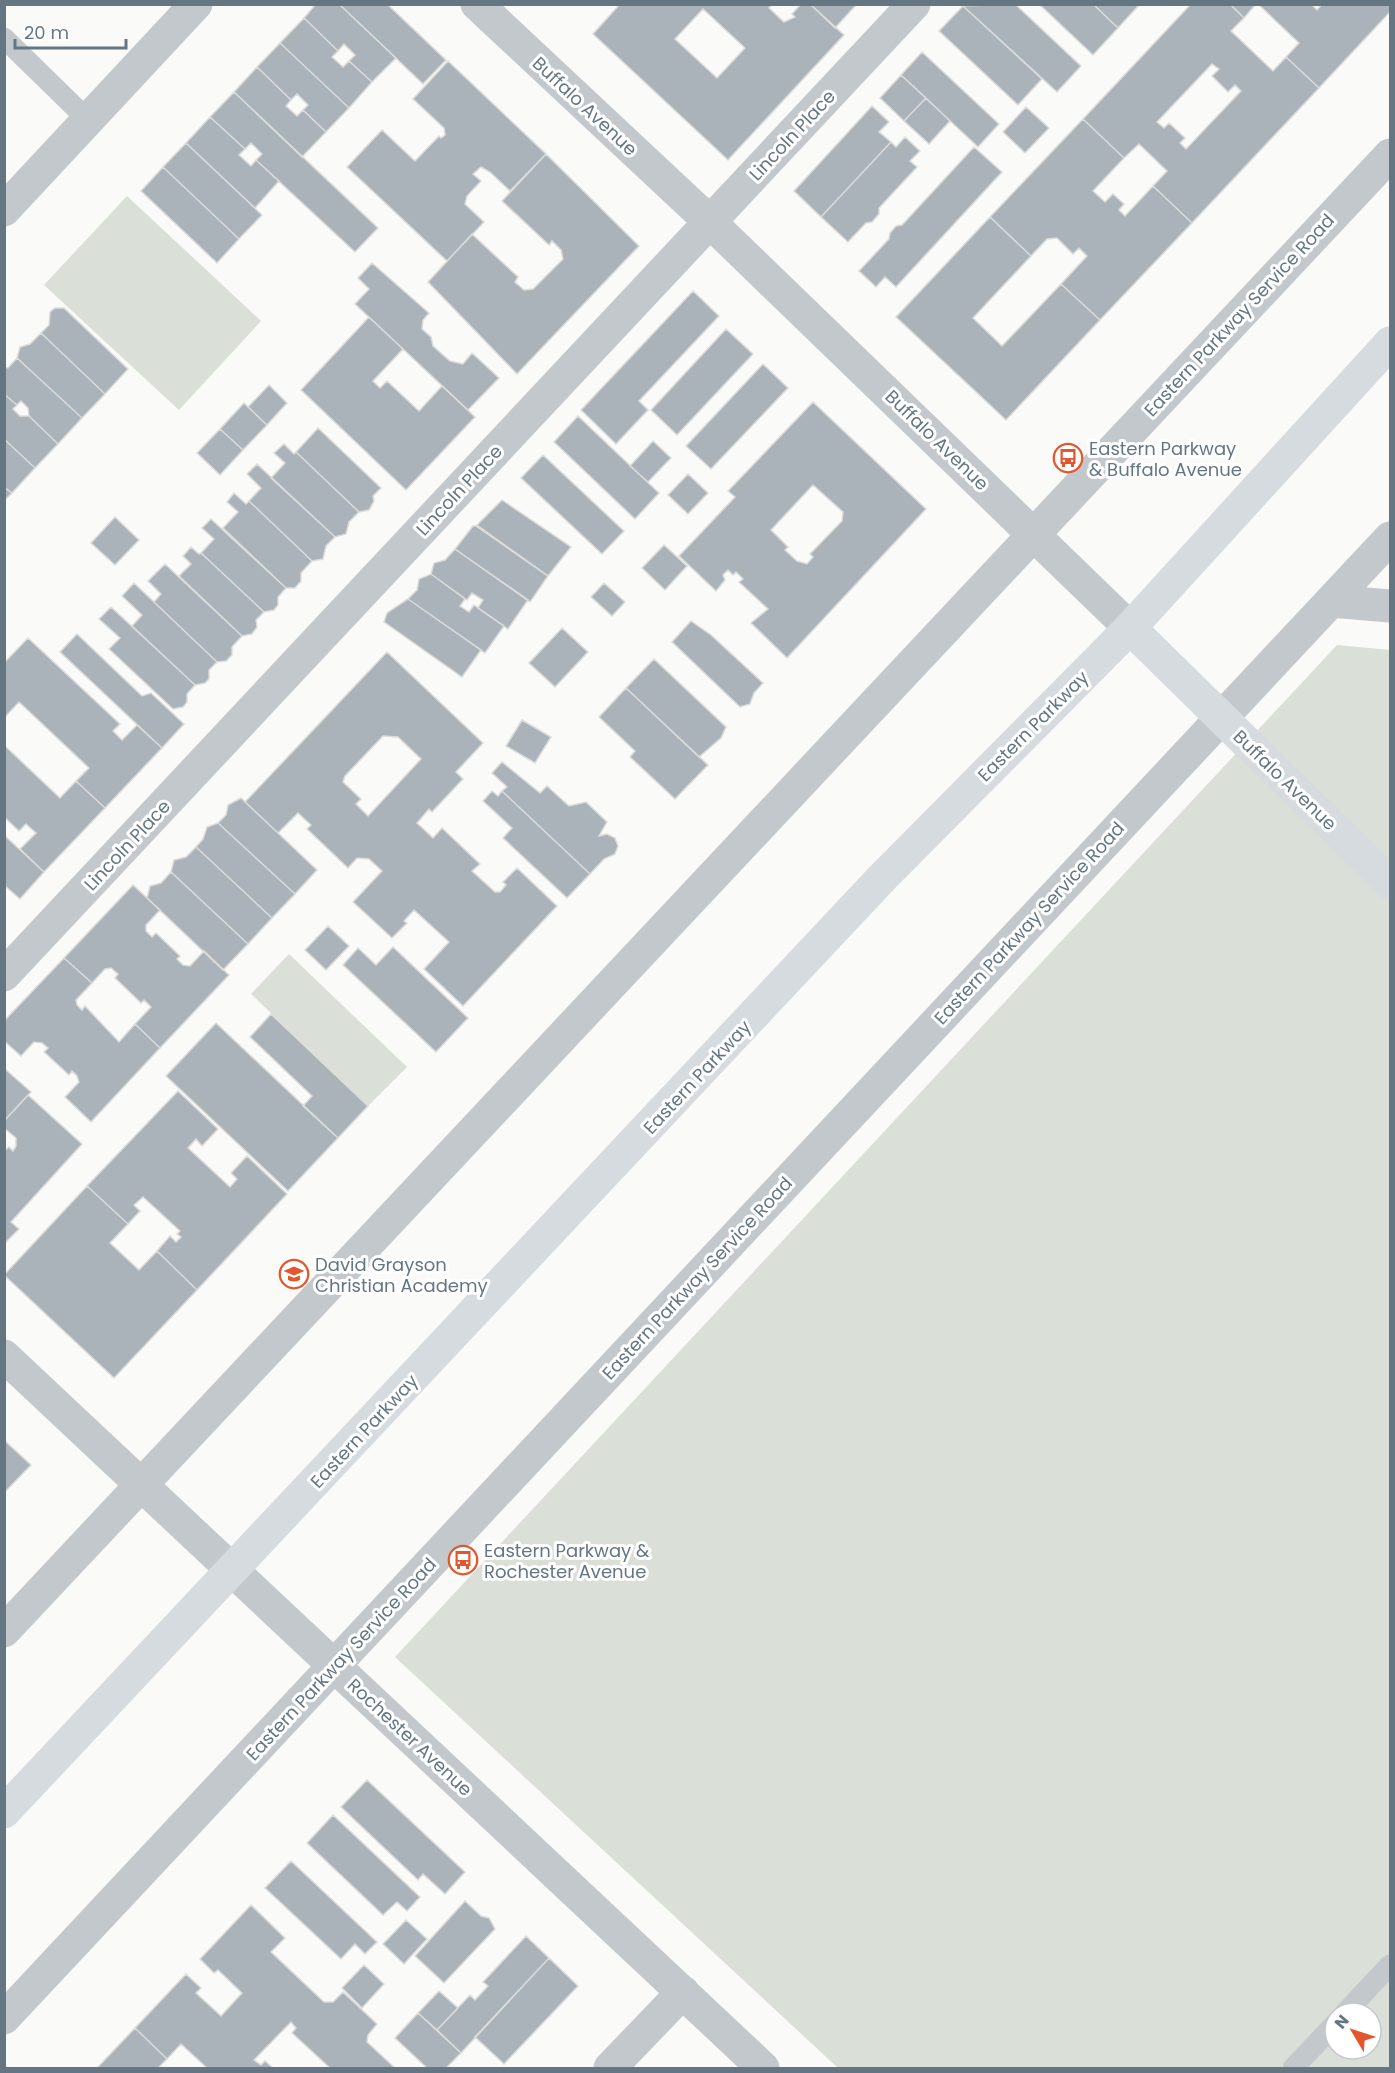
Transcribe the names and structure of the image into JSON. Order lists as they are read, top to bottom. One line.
{"streets":{"main road":["Buffalo Avenue","Eastern Parkway"],"street":["Lincoln Place","Eastern Parkway Service Road","Rochester Avenue"]},"crossings":[["Buffalo Avenue","Lincoln Place"],["Buffalo Avenue","Eastern Parkway Service Road"],["Buffalo Avenue","Eastern Parkway"],["Eastern Parkway Service Road","Rochester Avenue"],["Eastern Parkway","Rochester Avenue"]],"places":{"bus stop":["Eastern Parkway & Buffalo Avenue","Eastern Parkway & Rochester Avenue"],"school or university":["David Grayson Christian Academy"]},"scale_bar":"20 m","north":"top left"}
